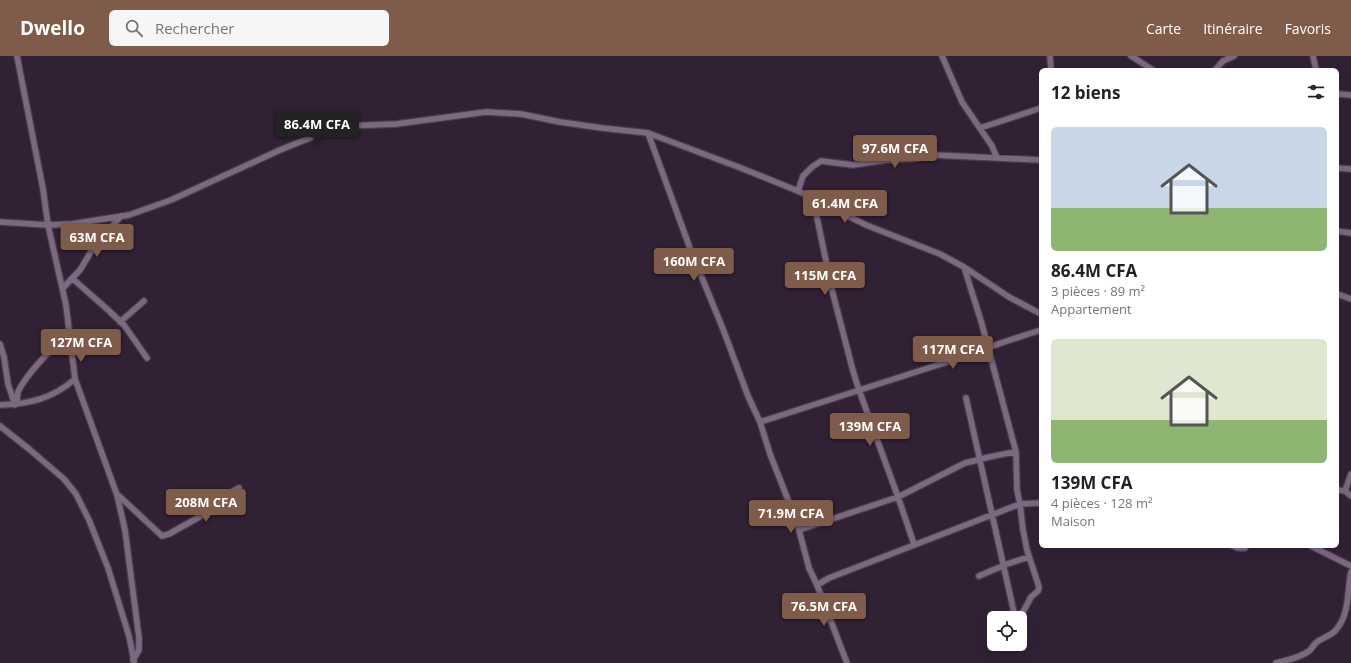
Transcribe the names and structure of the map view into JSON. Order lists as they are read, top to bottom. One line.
{"page":{"header":"Dwello","search":"Rechercher","nav":["Carte","Itinéraire","Favoris"],"heading":"12 biens","price":["86.4M CFA","97.6M CFA","61.4M CFA","63M CFA","160M CFA","115M CFA","127M CFA","117M CFA","139M CFA","208M CFA","71.9M CFA","76.5M CFA"],"list":[{"name":"86.4M CFA","note":"3 pièces · 89 m² · Appartement"},{"name":"139M CFA","note":"4 pièces · 128 m² · Maison"}]}}
